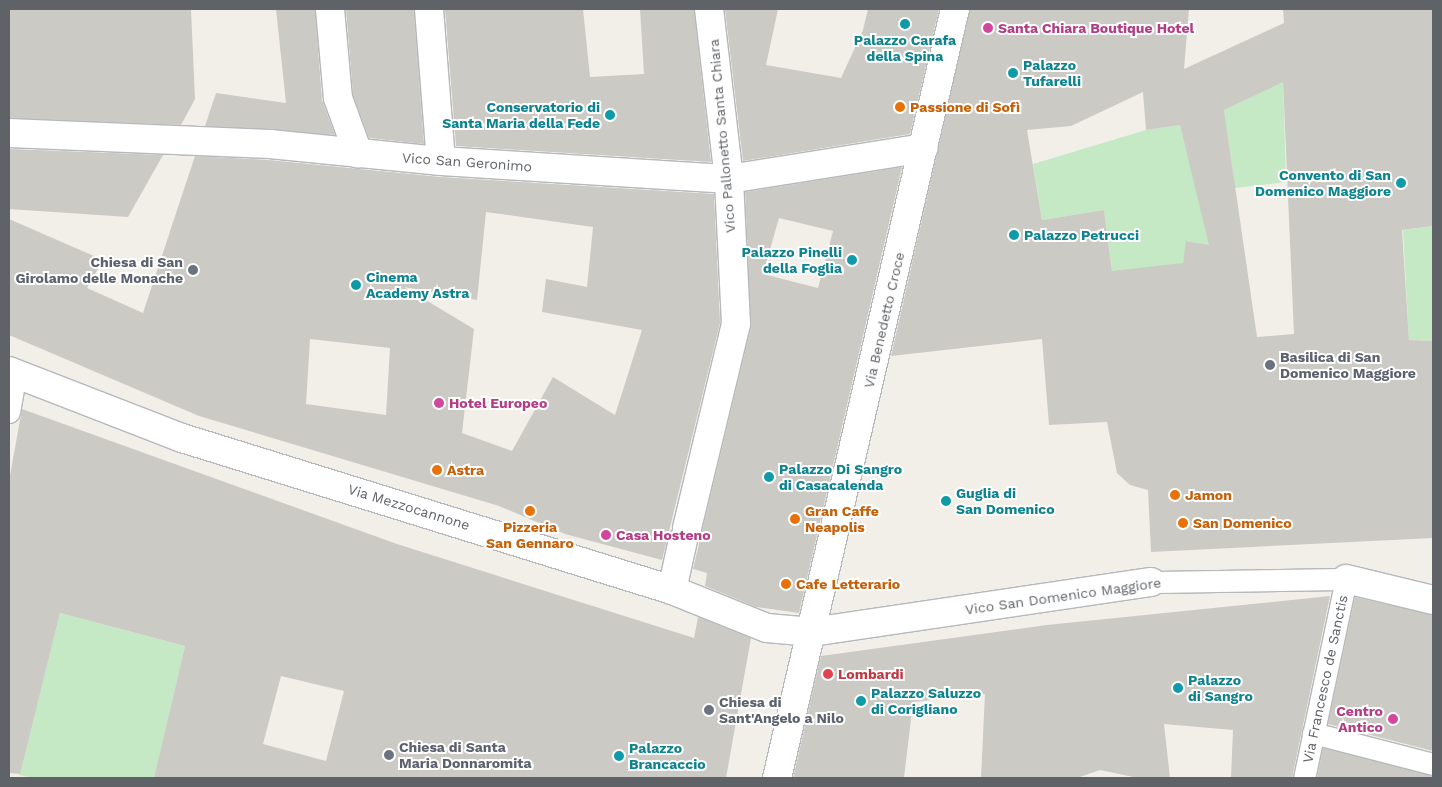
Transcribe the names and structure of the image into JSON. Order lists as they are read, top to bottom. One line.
{"streets":{"street":["Vico Pallonetto Santa Chiara","Vico San Geronimo","Via Benedetto Croce","Via Mezzocannone","Vico San Domenico Maggiore"],"lane":["Via Francesco de Sanctis"]},"crossings":[["Vico Pallonetto Santa Chiara","Vico San Geronimo"],["Vico Pallonetto Santa Chiara","Via Mezzocannone"],["Vico San Geronimo","Via Benedetto Croce"],["Via Benedetto Croce","Via Mezzocannone"],["Via Benedetto Croce","Vico San Domenico Maggiore"],["Via Mezzocannone","Vico San Domenico Maggiore"],["Vico San Domenico Maggiore","Via Francesco de Sanctis"]],"places":["Palazzo Carafa della Spina","Santa Chiara Boutique Hotel","Palazzo Tufarelli","Passione di Sofì","Conservatorio di Santa Maria della Fede","Convento di San Domenico Maggiore","Palazzo Petrucci","Palazzo Pinelli della Foglia","Chiesa di San Girolamo delle Monache","Cinema Academy Astra","Basilica di San Domenico Maggiore","Hotel Europeo","Astra","Palazzo Di Sangro di Casacalenda","Jamon","Guglia di San Domenico","Pizzeria San Gennaro","Gran Caffe Neapolis","San Domenico","Casa Hosteno","Cafe Letterario","Lombardi","Palazzo di Sangro","Palazzo Saluzzo di Corigliano","Chiesa di Sant'Angelo a Nilo","Centro Antico","Chiesa di Santa Maria Donnaromita","Palazzo Brancaccio"]}
